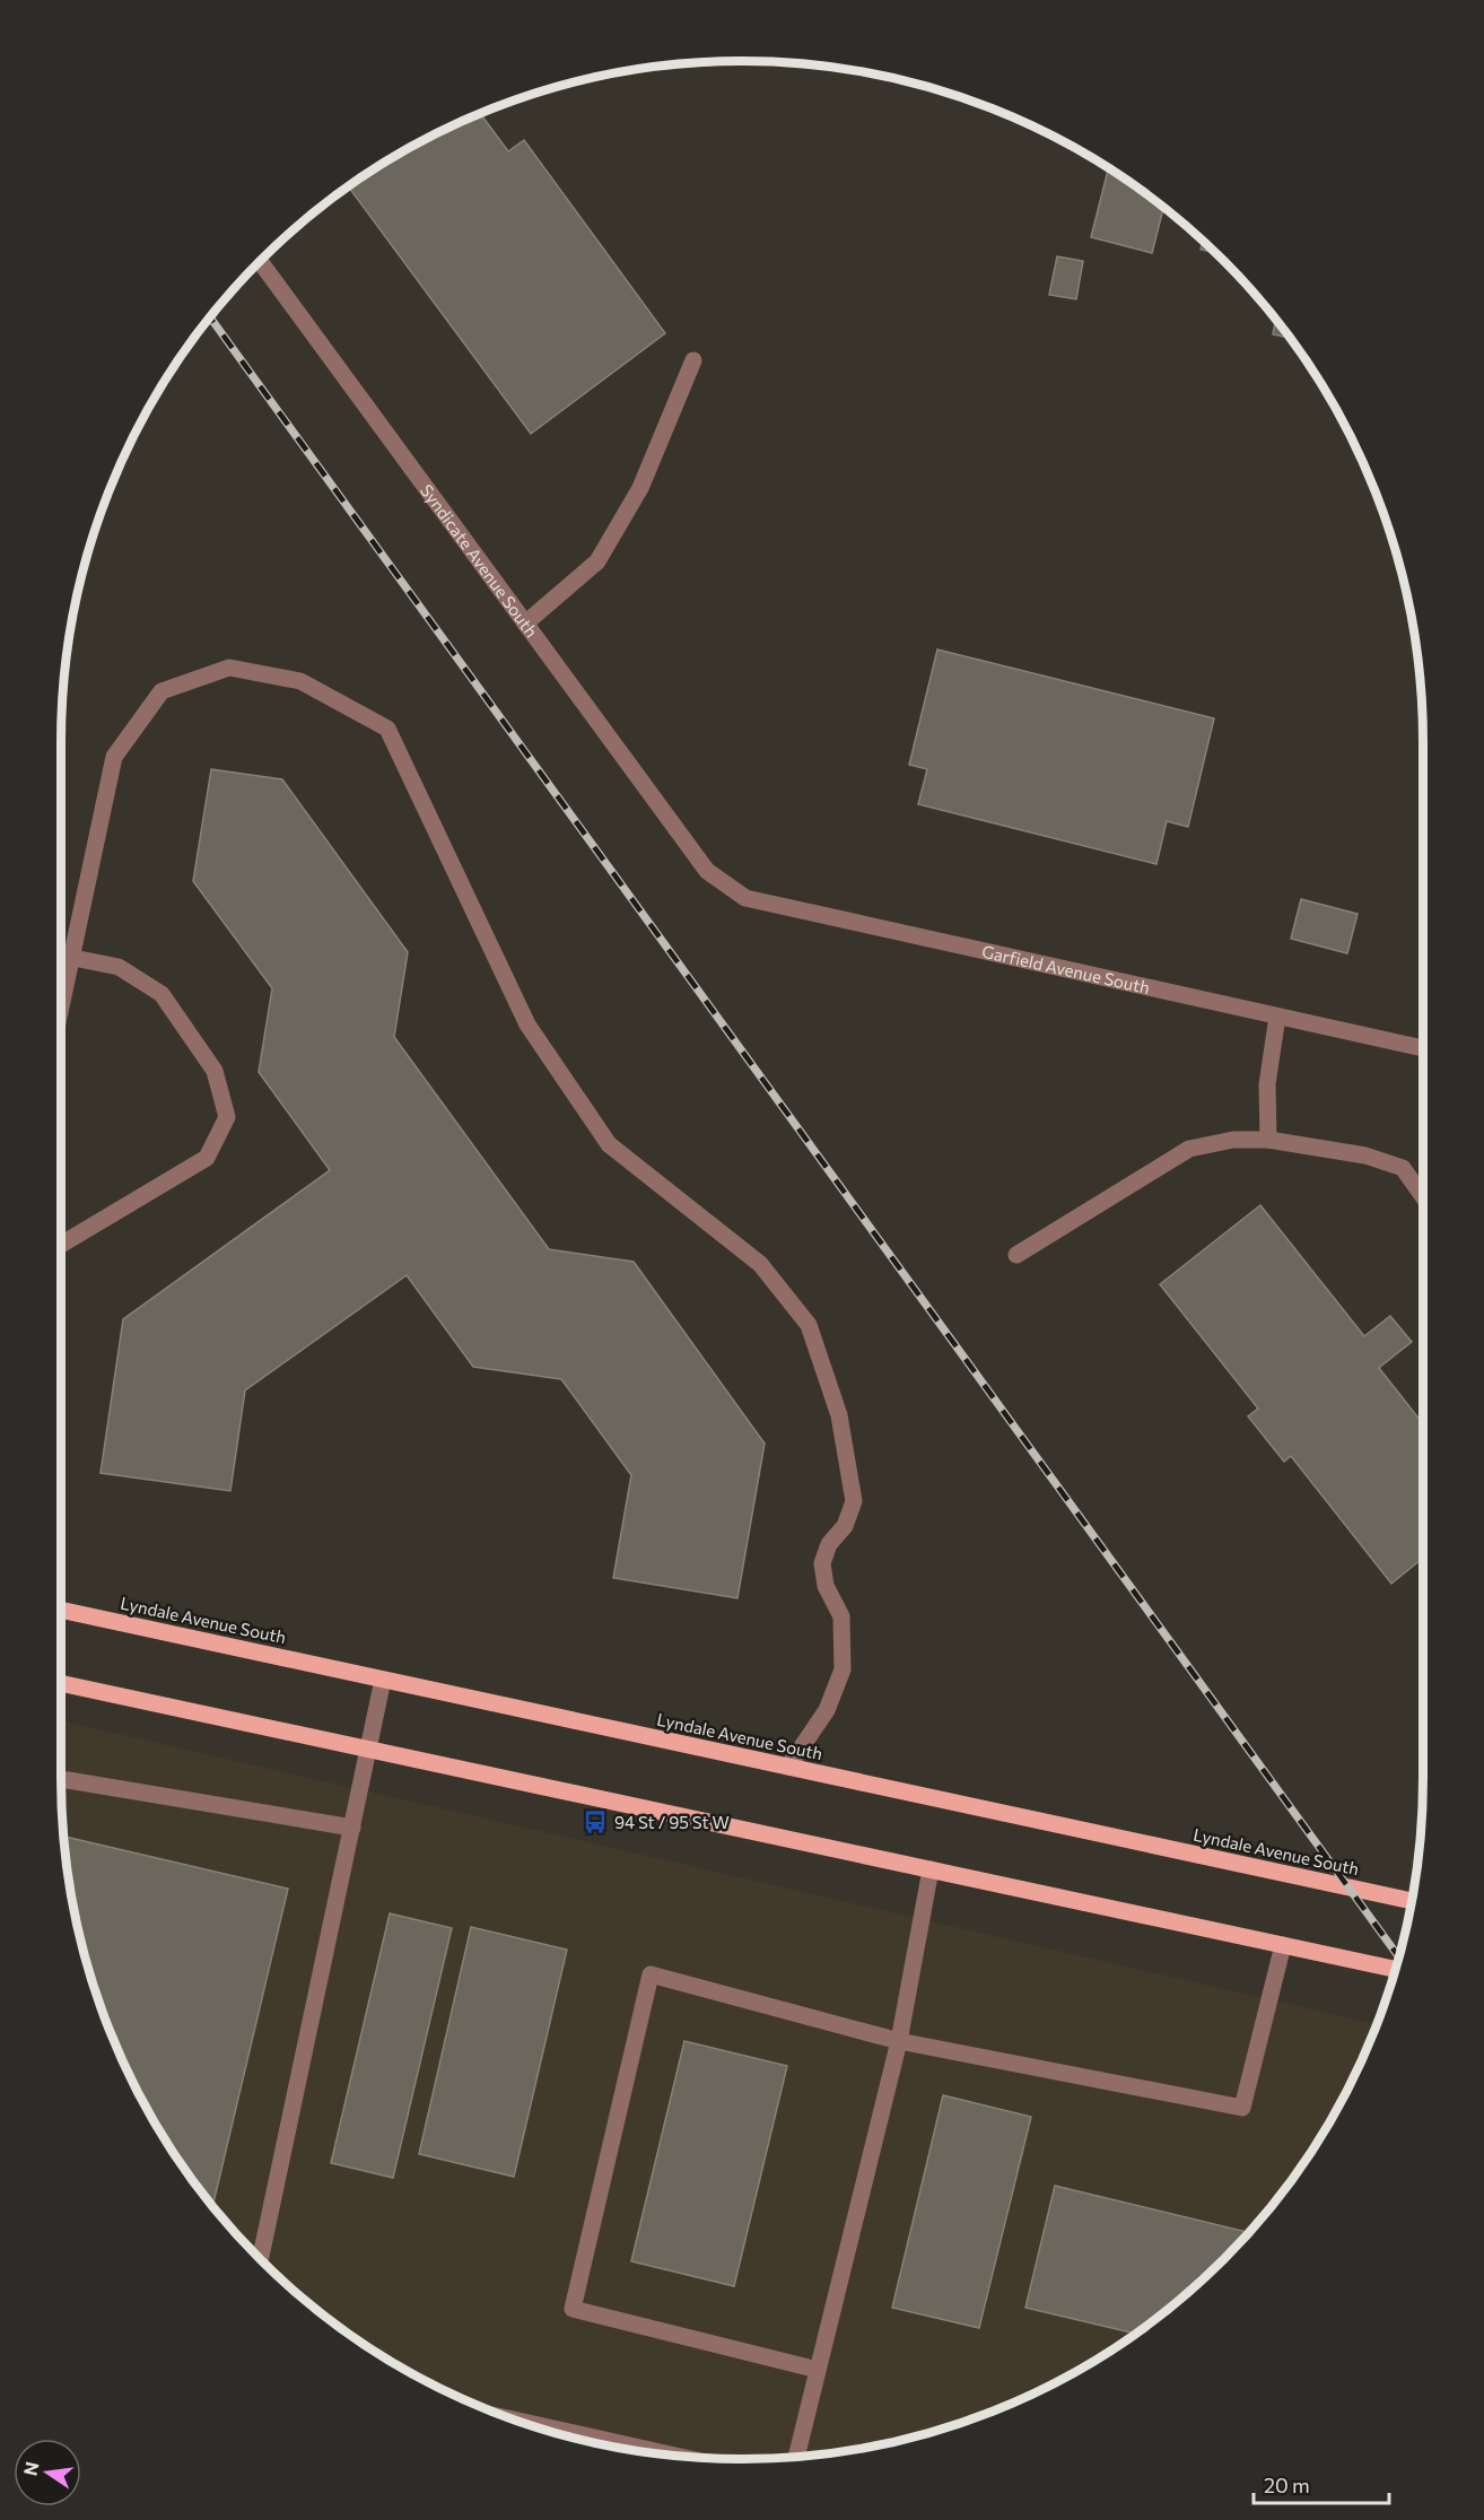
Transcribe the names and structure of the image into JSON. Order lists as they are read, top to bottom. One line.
{"streets":{"main road":["Lyndale Avenue South"],"street":["Syndicate Avenue South","Garfield Avenue South"]},"crossings":[["Syndicate Avenue South","Garfield Avenue South"]],"places":{"bus stop":["94 St / 95 St W"]},"scale_bar":"20 m","north":"left"}
